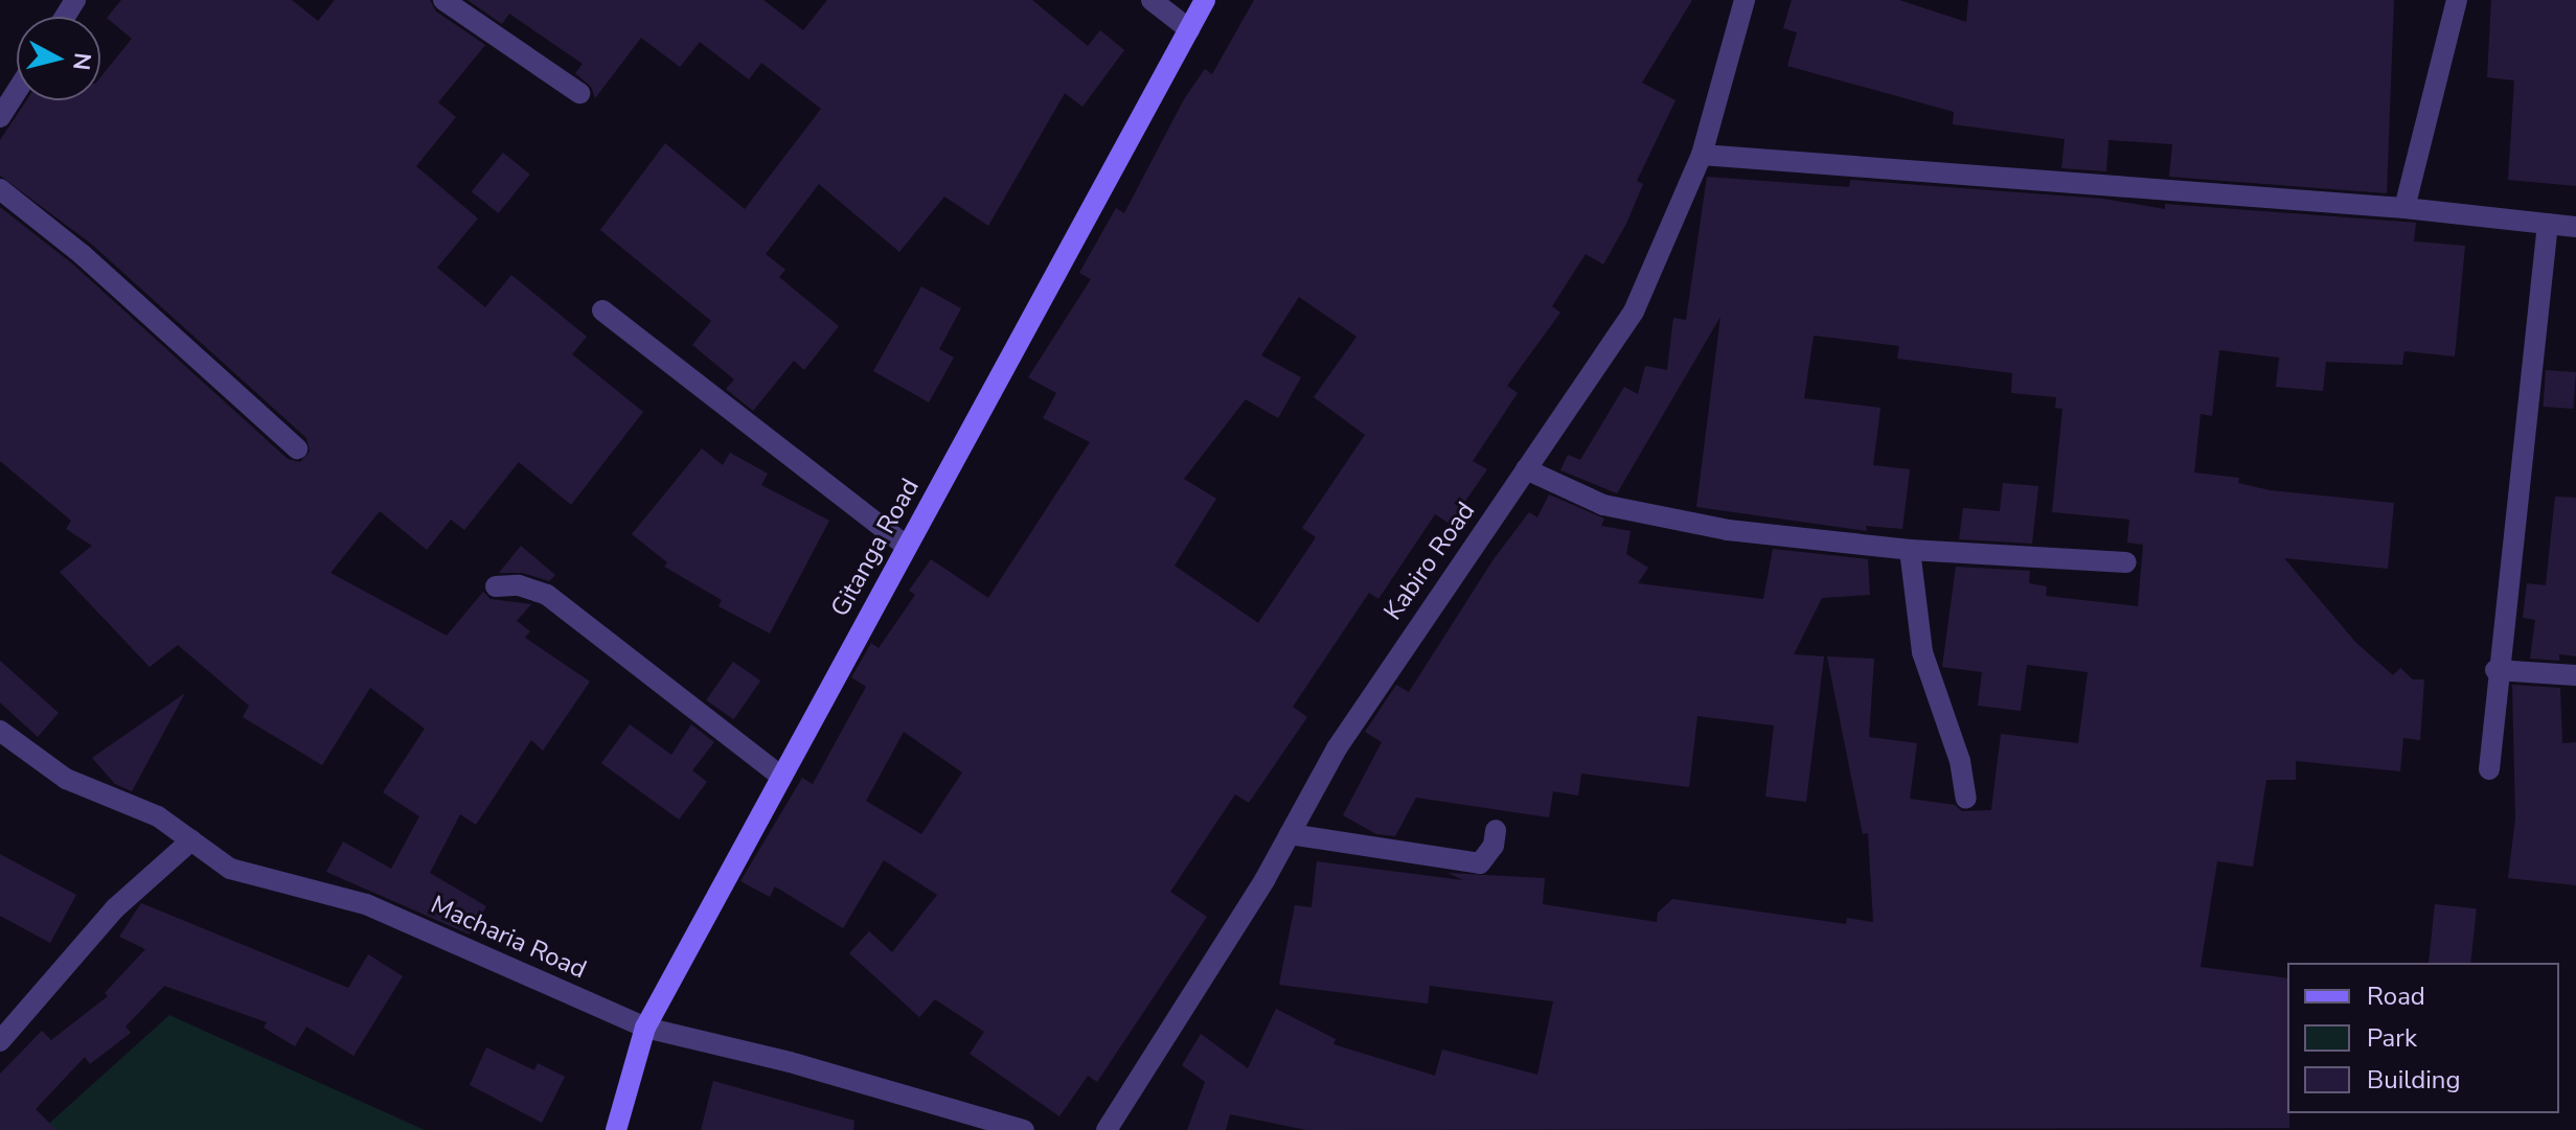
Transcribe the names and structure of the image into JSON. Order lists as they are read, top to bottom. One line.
{"streets":{"main road":["Gitanga Road"],"street":["Kabiro Road","Macharia Road"]},"crossings":[["Gitanga Road","Macharia Road"]],"legend":["Road","Park","Building"],"north":"right"}
